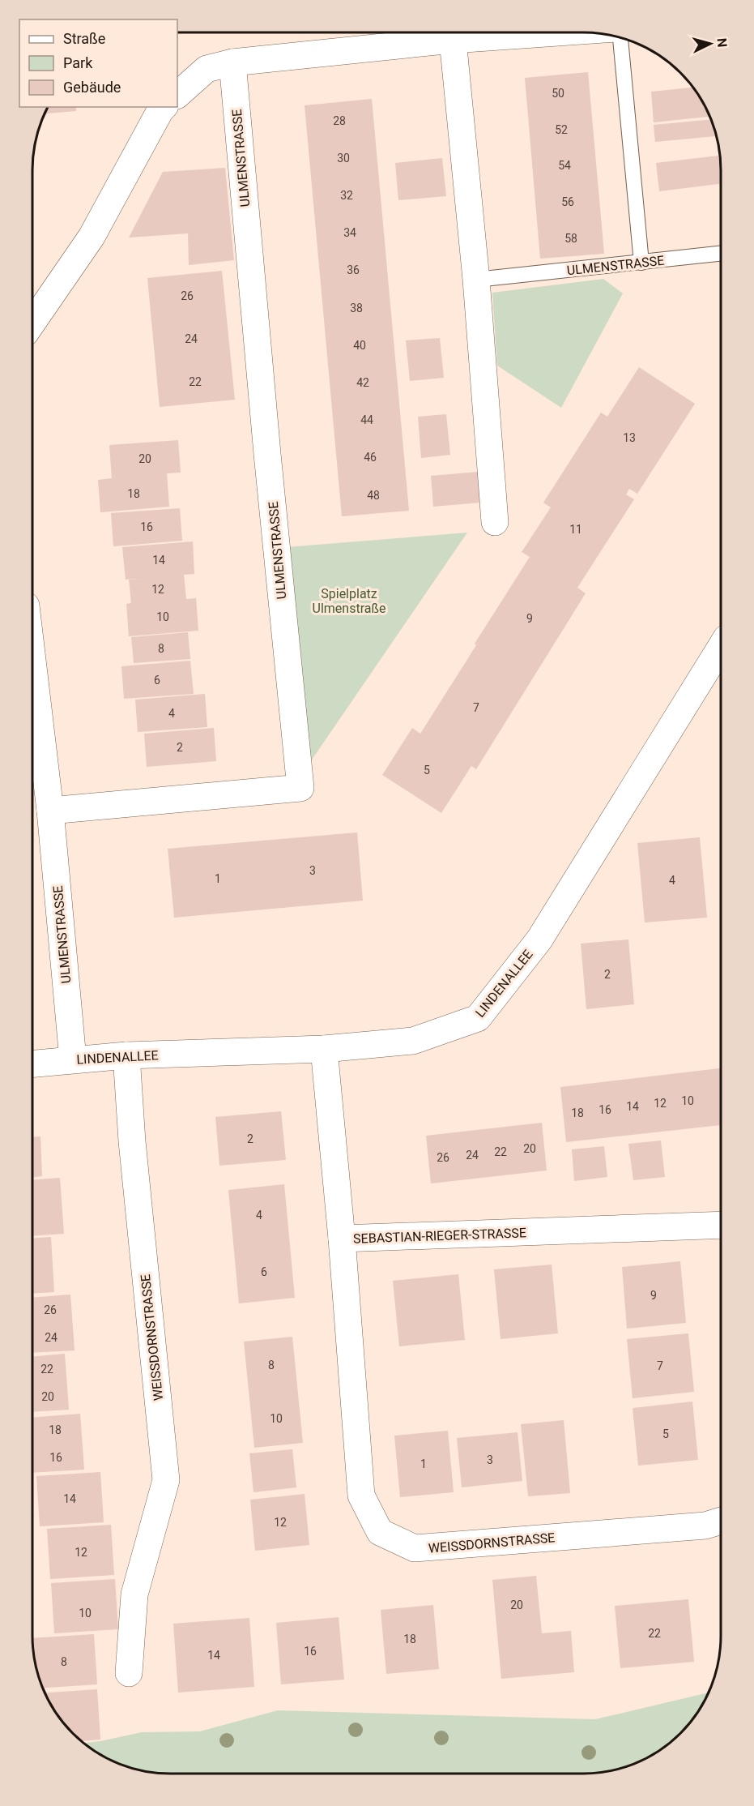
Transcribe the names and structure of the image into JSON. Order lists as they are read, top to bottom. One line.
{"streets":{"street":["ULMENSTRASSE","LINDENALLEE","SEBASTIAN-RIEGER-STRASSE","WEISSDORNSTRASSE"]},"crossings":[["ULMENSTRASSE","LINDENALLEE"],["LINDENALLEE","SEBASTIAN-RIEGER-STRASSE"],["LINDENALLEE","WEISSDORNSTRASSE"],["SEBASTIAN-RIEGER-STRASSE","WEISSDORNSTRASSE"]],"parks":["Spielplatz Ulmenstraße"],"house_numbers":["50","28","52","30","54","32","56","34","58","36","26","38","24","40","22","42","44","13","46","20","18","48","16","11","14","12","10","9","8","6","7","4","2","5","3","1","4","2","10","12","14","16","18","2","20","22","24","26","4","6","9","26","24","8","7","22","20","10","18","5","16","3","1","14","12","12","20","10","22","18","16","14","8"],"legend":["Straße","Park","Gebäude"],"north":"right"}
